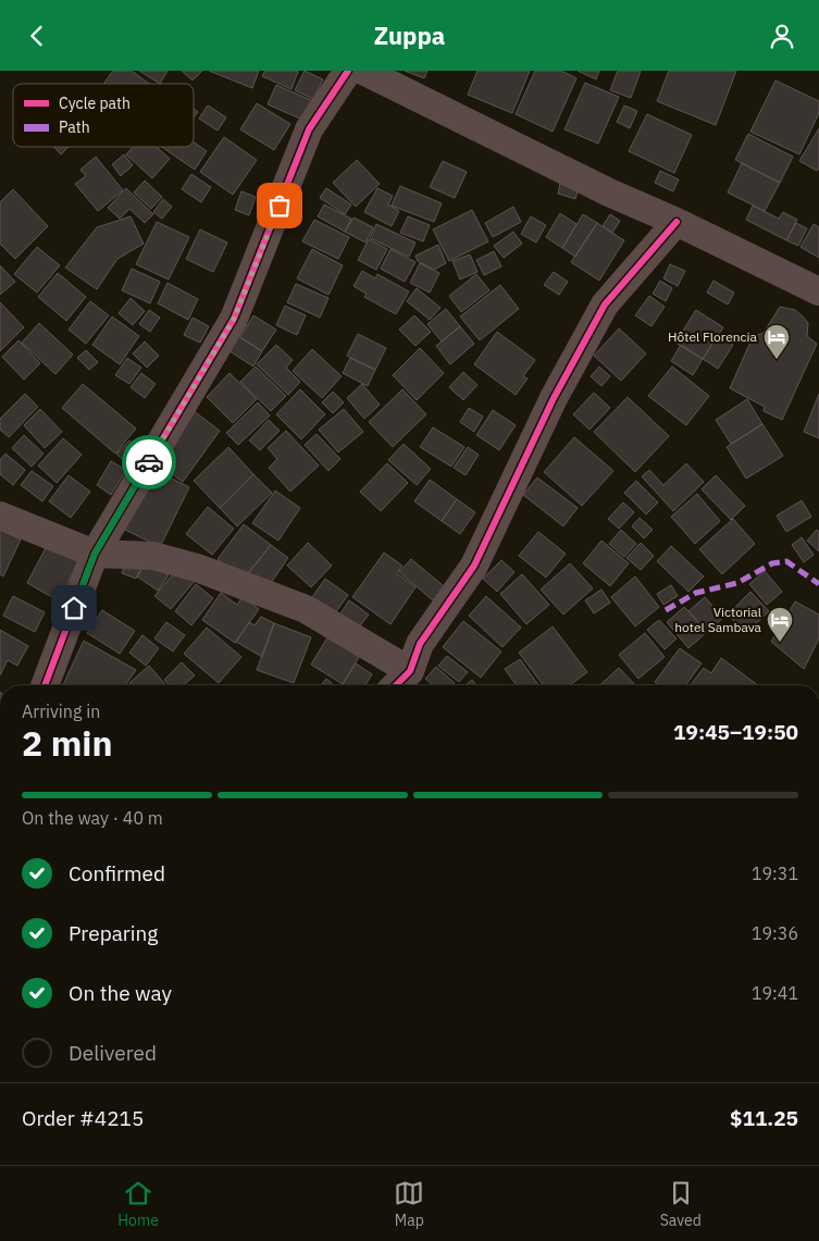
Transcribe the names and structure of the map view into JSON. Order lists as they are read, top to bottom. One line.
{"places":{"hotel":["Hôtel Florencia","Victorial hotel Sambava"]},"legend":["Cycle path","Path"],"page":{"header":"Zuppa","heading":["2 min","Arriving in","19:45–19:50"],"panel":["Order #4215","$11.25"],"bar":"On the way · 40 m","list":[["Confirmed","19:31"],["Preparing","19:36"],["On the way","19:41"],"Delivered"],"tabs":["Home","Map","Saved"]}}
